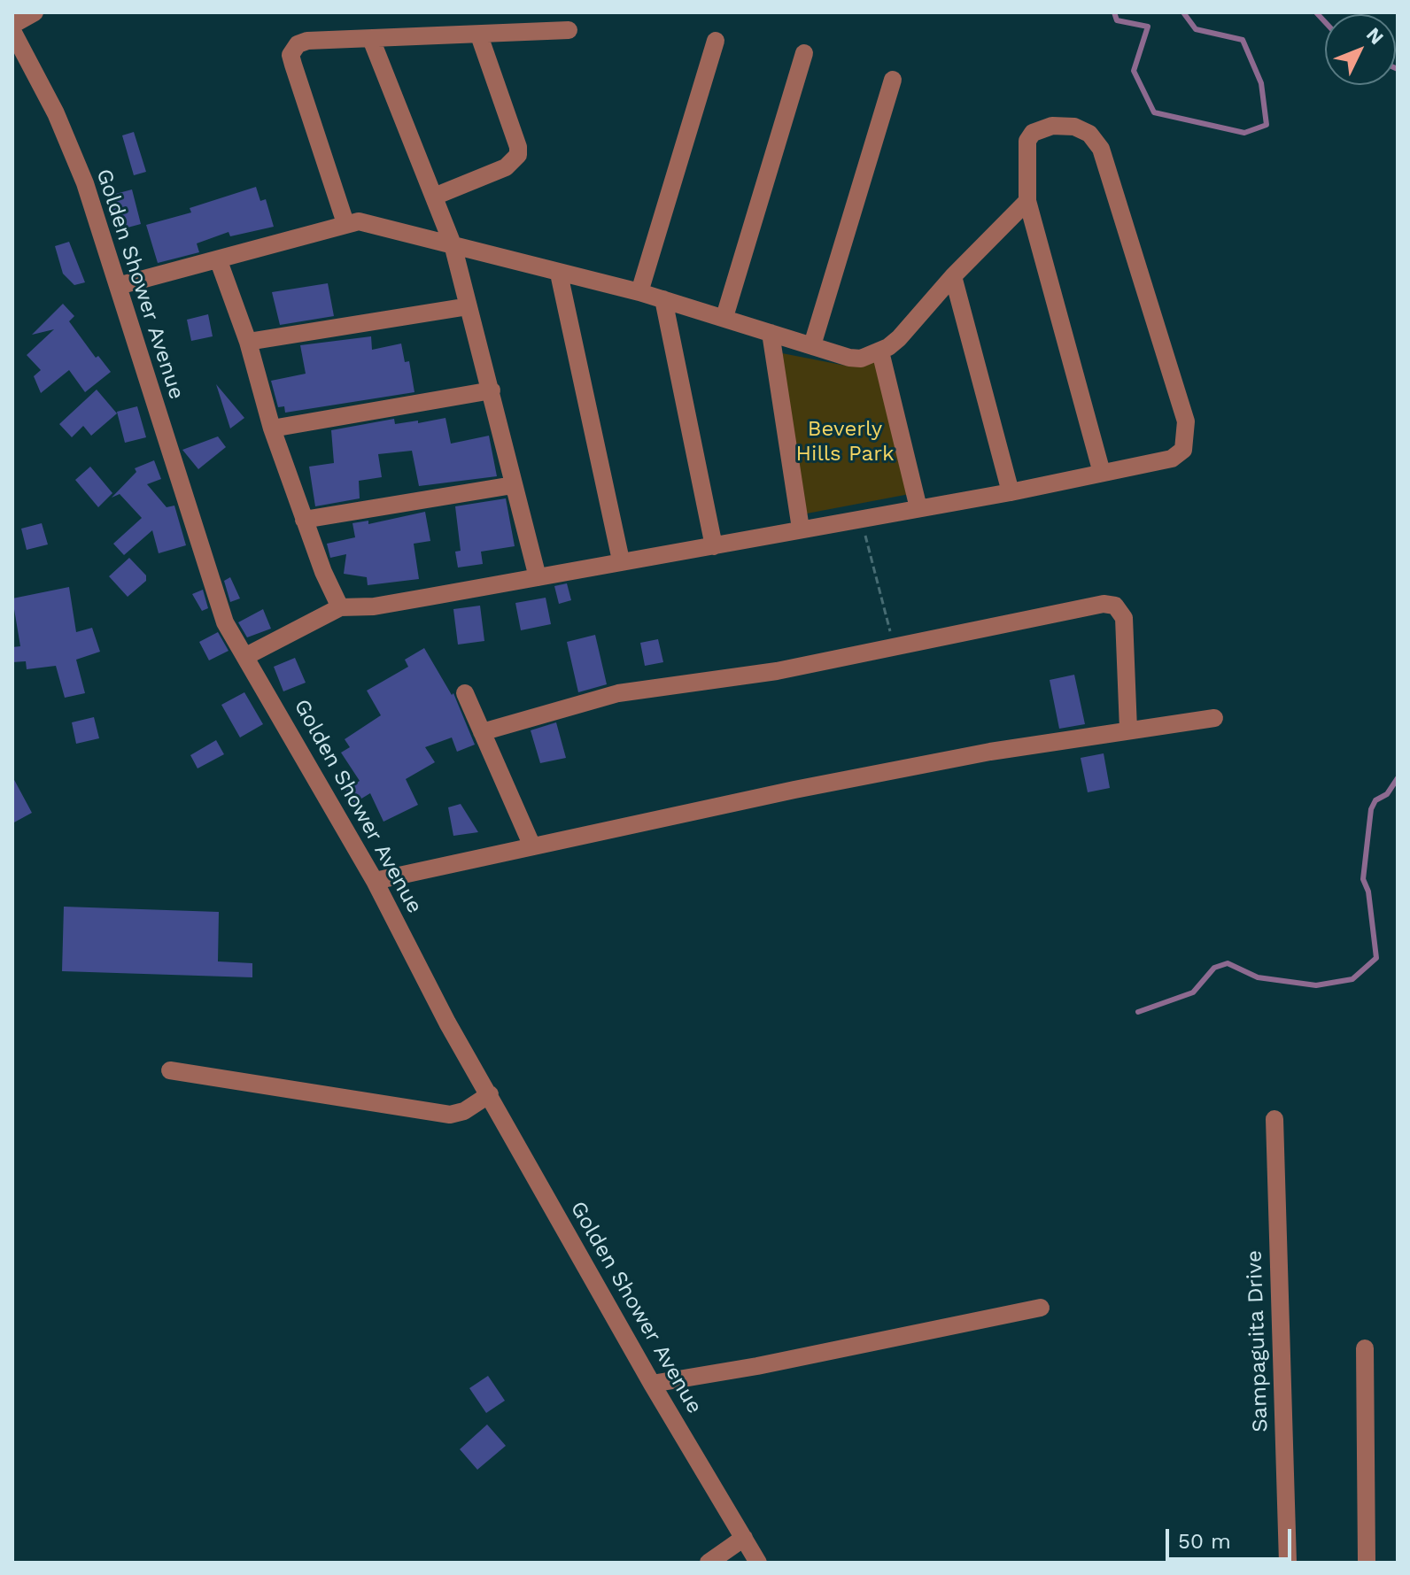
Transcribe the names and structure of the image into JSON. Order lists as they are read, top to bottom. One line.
{"streets":{"street":["Golden Shower Avenue","Sampaguita Drive"]},"parks":["Beverly Hills Park"],"scale_bar":"50 m","north":"top right"}
